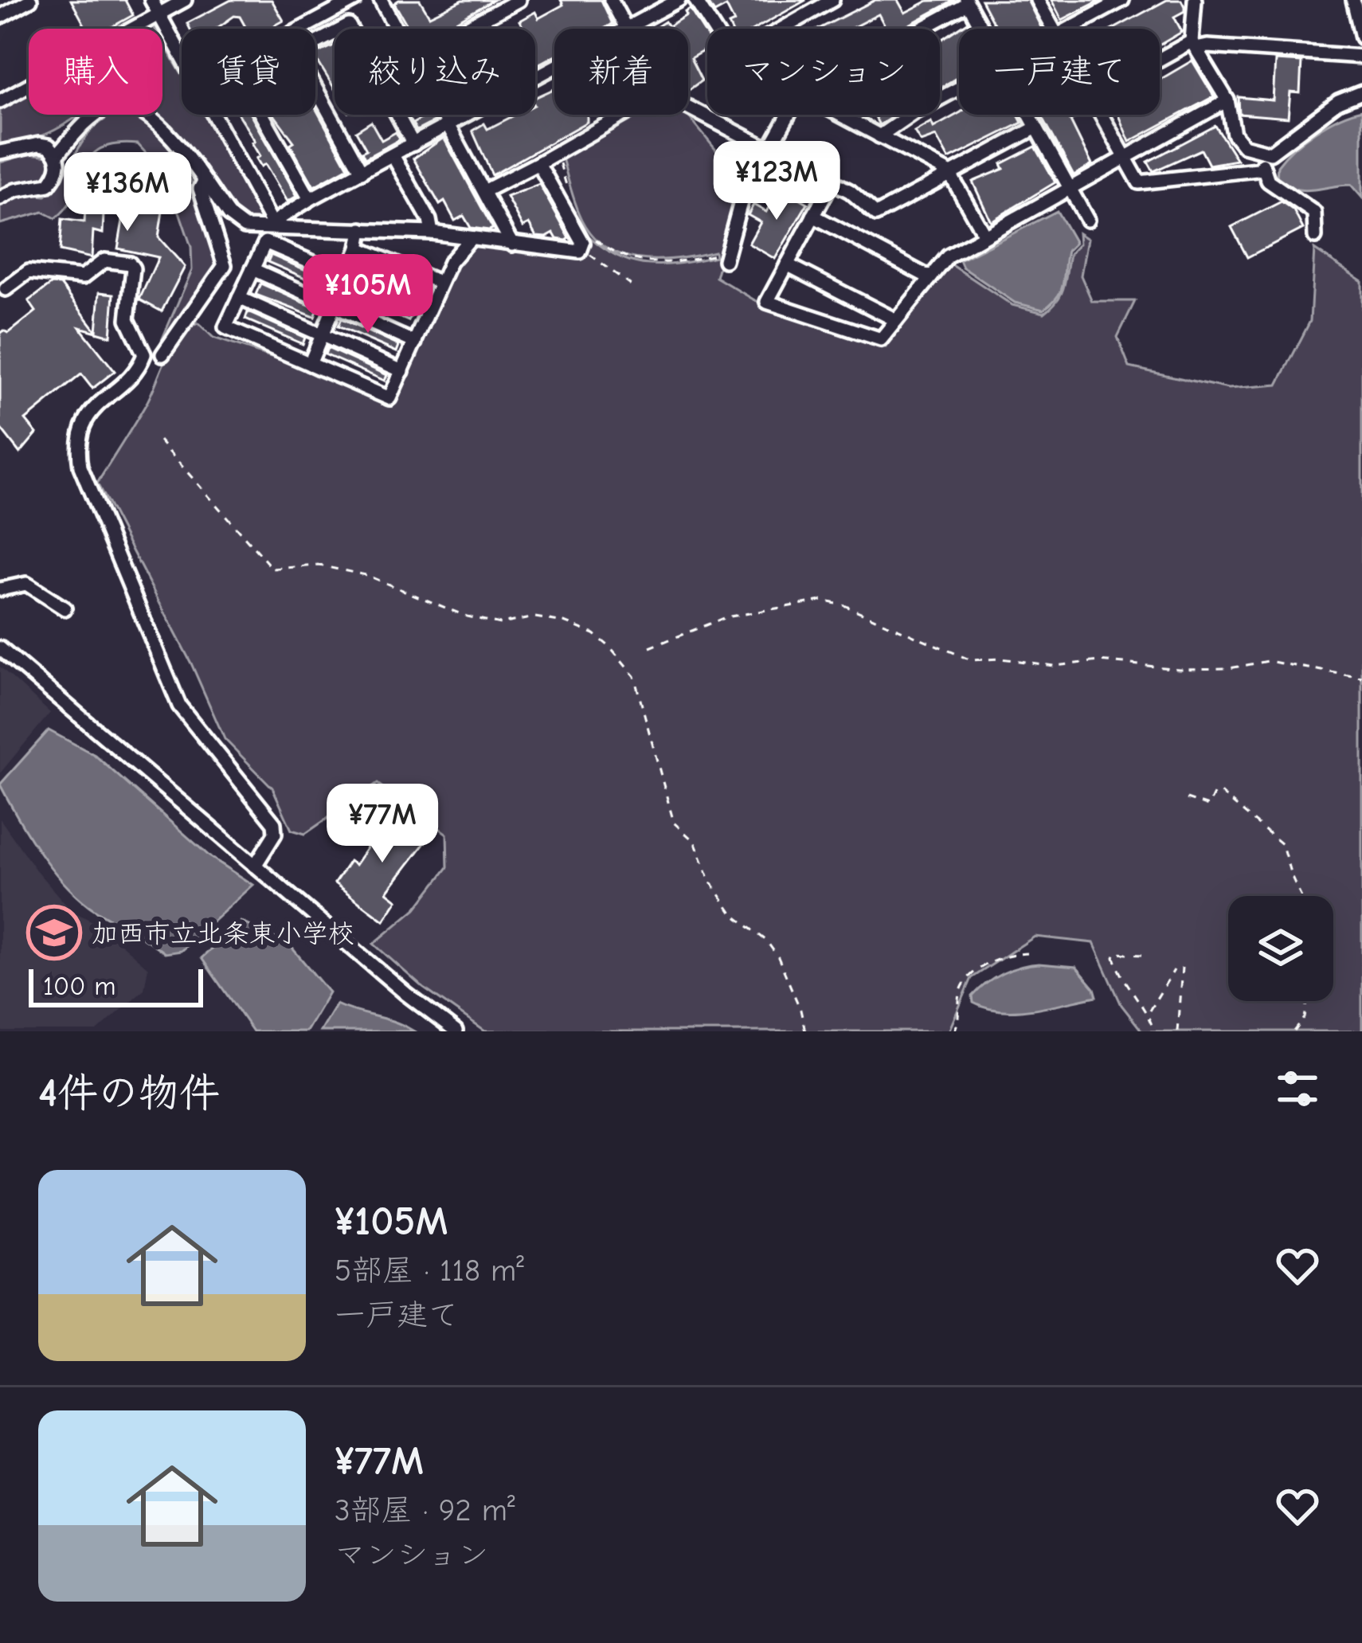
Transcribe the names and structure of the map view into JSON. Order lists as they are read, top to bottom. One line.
{"places":{"school or university":["加西市立北条東小学校"]},"scale_bar":"100 m","page":{"chip":["購入","賃貸","絞り込み","新着","マンション","一戸建て"],"price":["¥123M","¥136M","¥105M","¥77M"],"scale":"100 m","heading":"4件の物件","list":[{"name":"¥105M","note":"5部屋 · 118 m² · 一戸建て"},{"name":"¥77M","note":"3部屋 · 92 m² · マンション"}]}}
